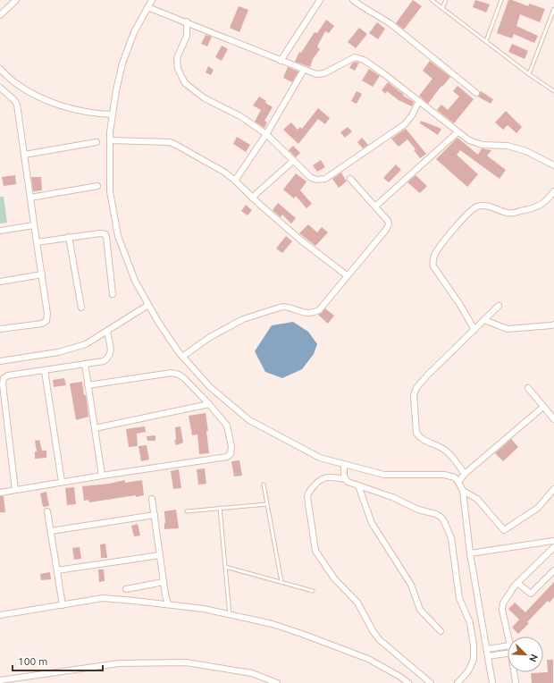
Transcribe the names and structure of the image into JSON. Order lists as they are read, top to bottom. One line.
{"scale_bar":"100 m","north":"bottom right"}
